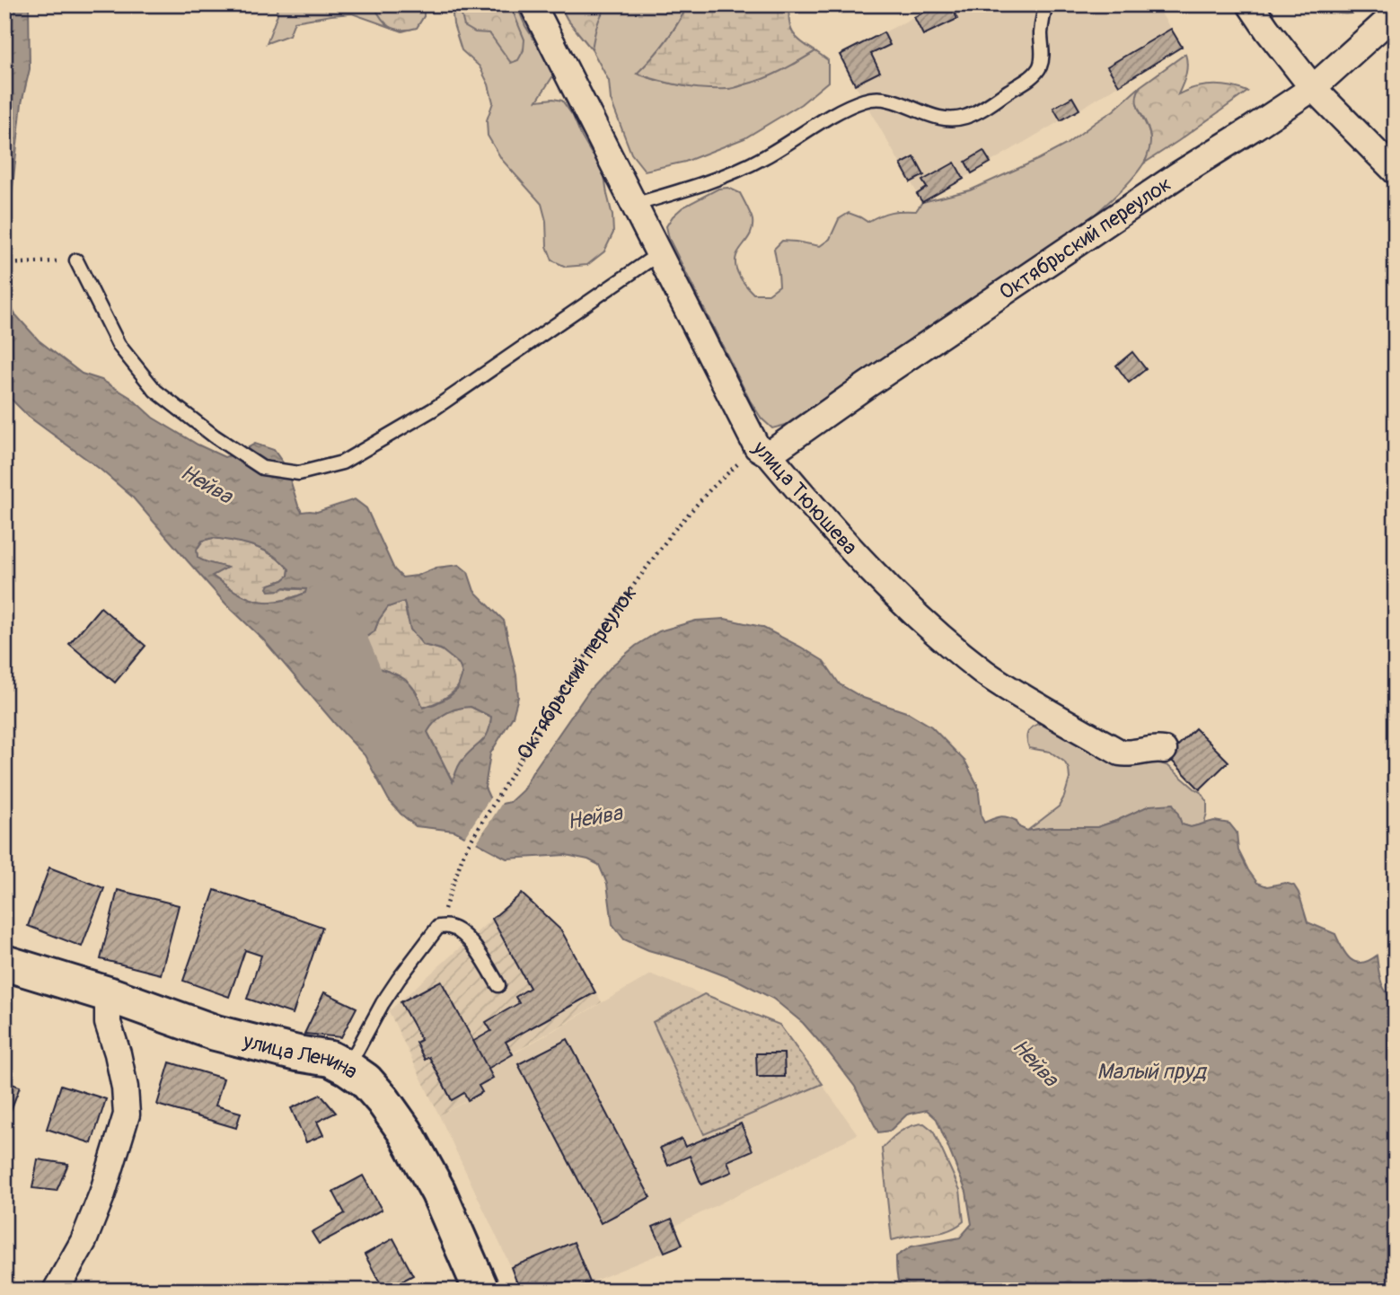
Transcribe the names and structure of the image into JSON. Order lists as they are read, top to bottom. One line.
{"streets":{"street":["Октябрьский переулок","улица Тююшева","улица Ленина"]},"crossings":[["Октябрьский переулок","улица Тююшева"]],"water":["Нейва","Малый пруд"]}
